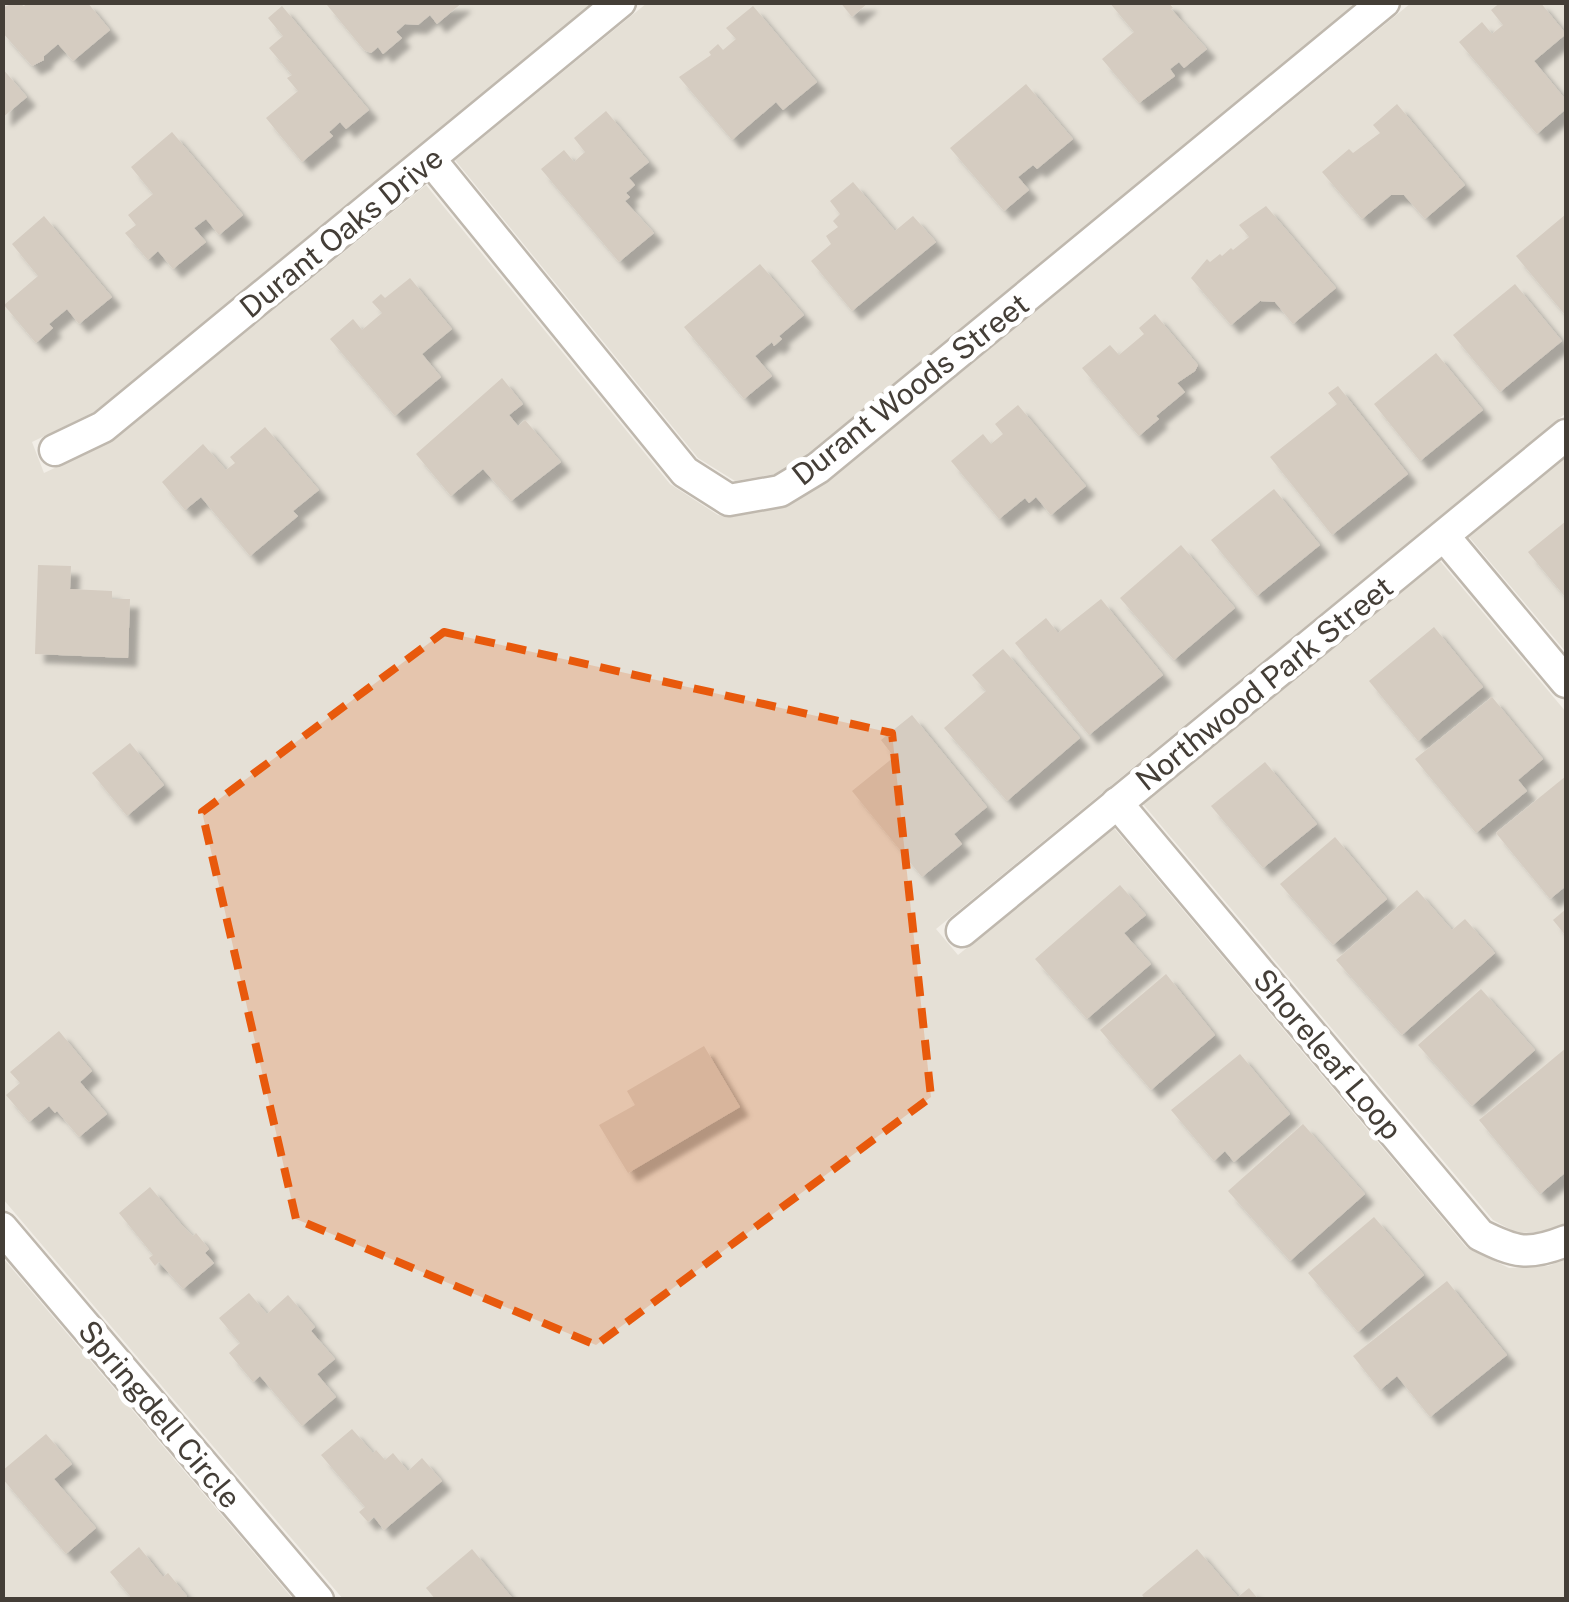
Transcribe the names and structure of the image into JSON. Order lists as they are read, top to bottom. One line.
{"streets":{"street":["Durant Oaks Drive","Durant Woods Street","Northwood Park Street","Shoreleaf Loop","Springdell Circle"]},"crossings":[["Durant Oaks Drive","Durant Woods Street"],["Northwood Park Street","Shoreleaf Loop"]]}
